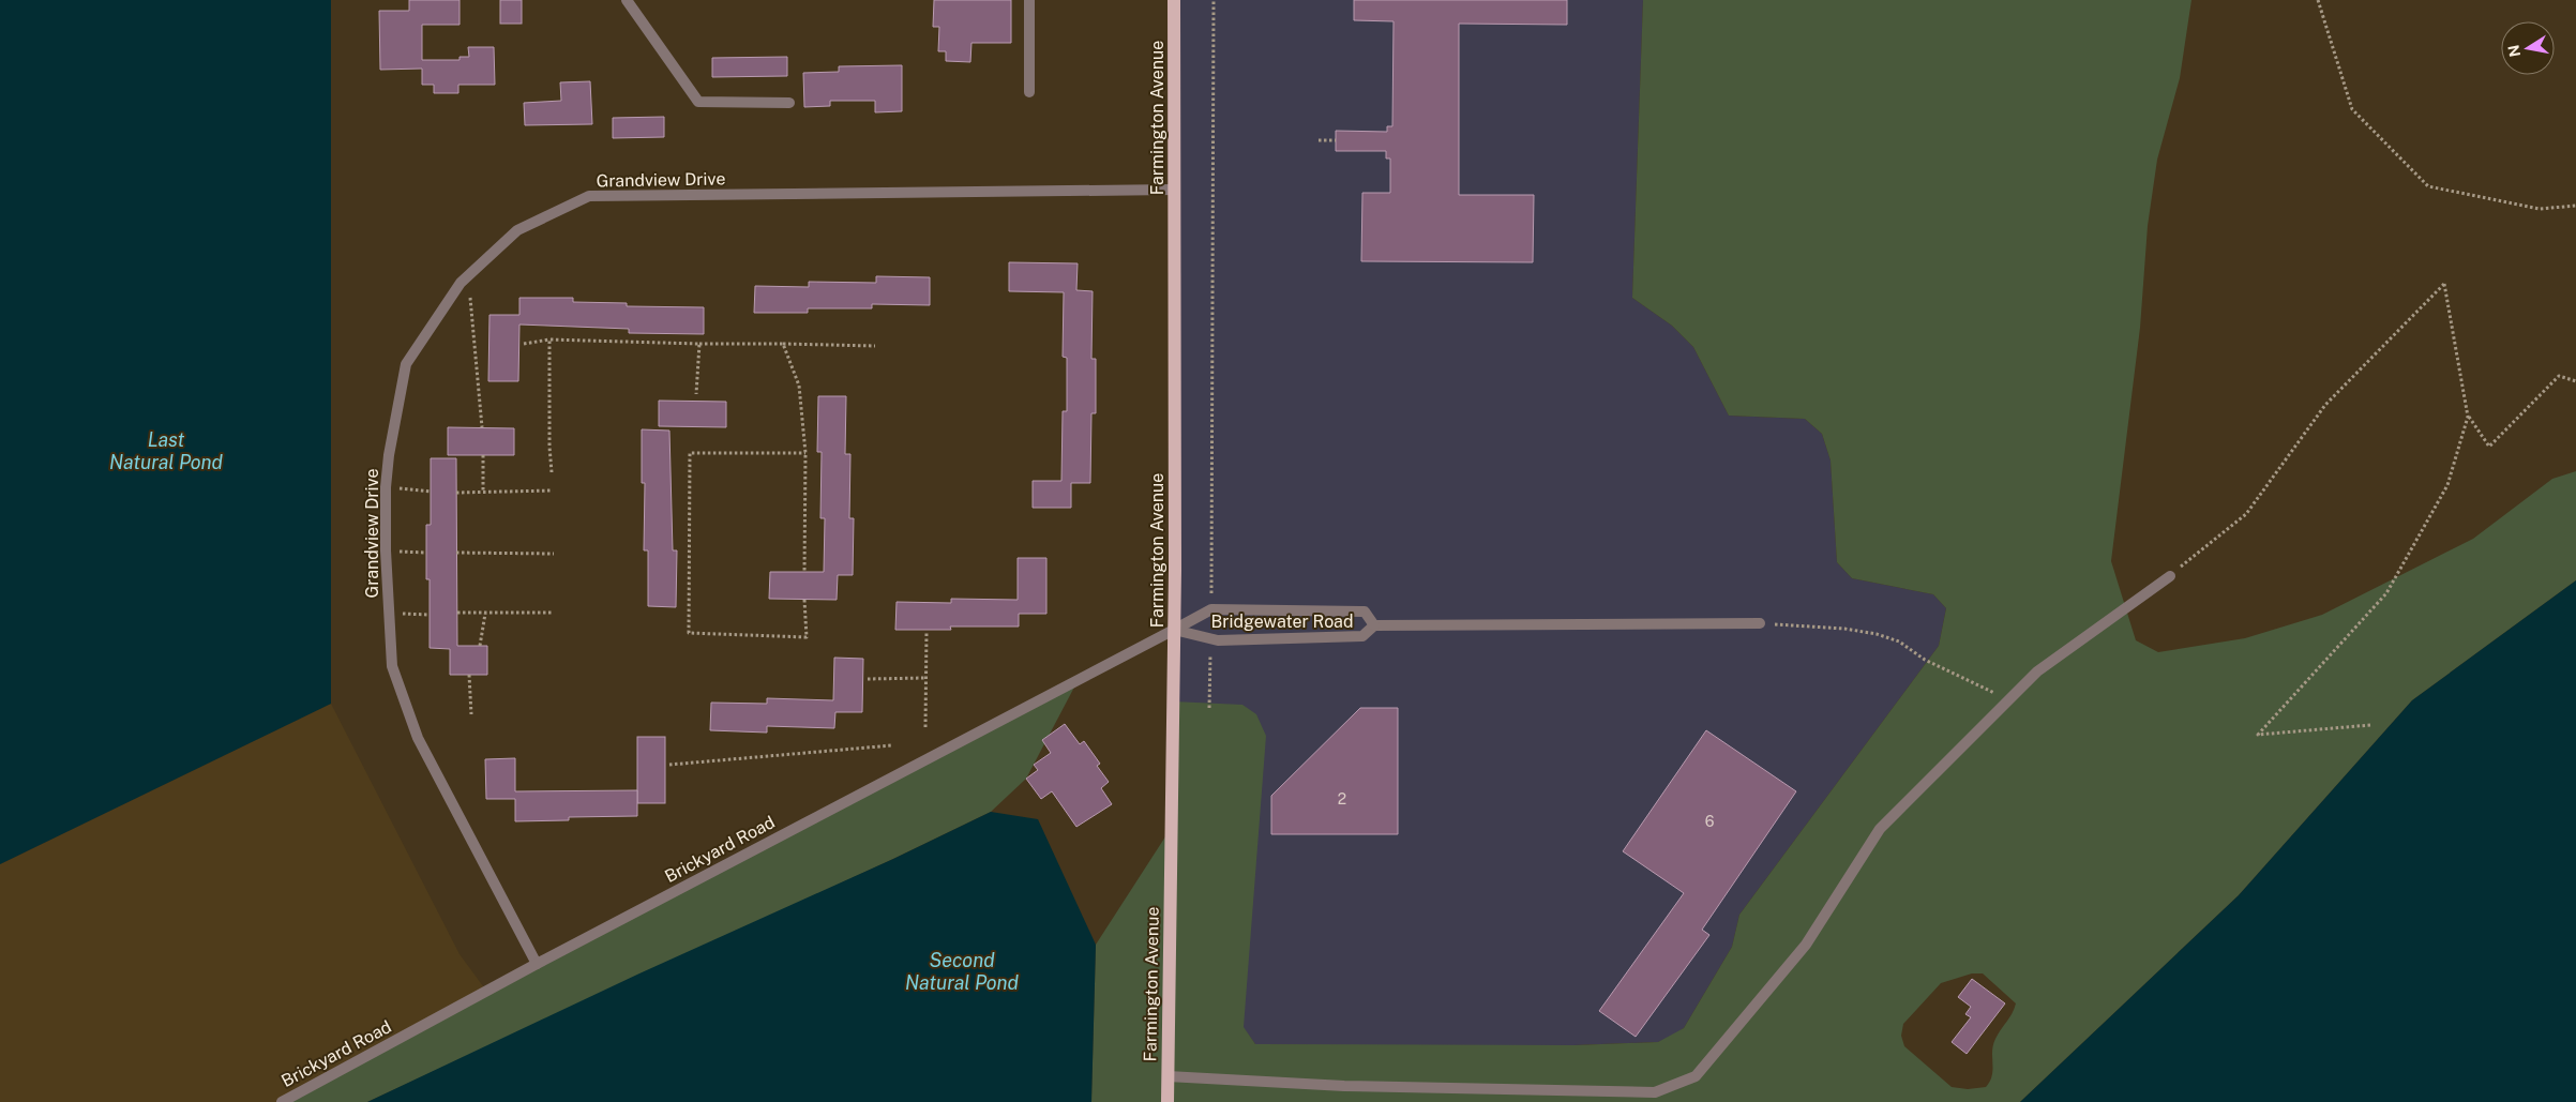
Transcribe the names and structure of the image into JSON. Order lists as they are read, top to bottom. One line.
{"streets":{"main road":["Farmington Avenue"],"street":["Grandview Drive","Bridgewater Road","Brickyard Road"]},"crossings":[["Farmington Avenue","Grandview Drive"],["Farmington Avenue","Bridgewater Road"],["Farmington Avenue","Brickyard Road"],["Grandview Drive","Brickyard Road"],["Bridgewater Road","Brickyard Road"]],"water":["Last Natural Pond","Second Natural Pond"],"house_numbers":["2","6"],"north":"left"}
